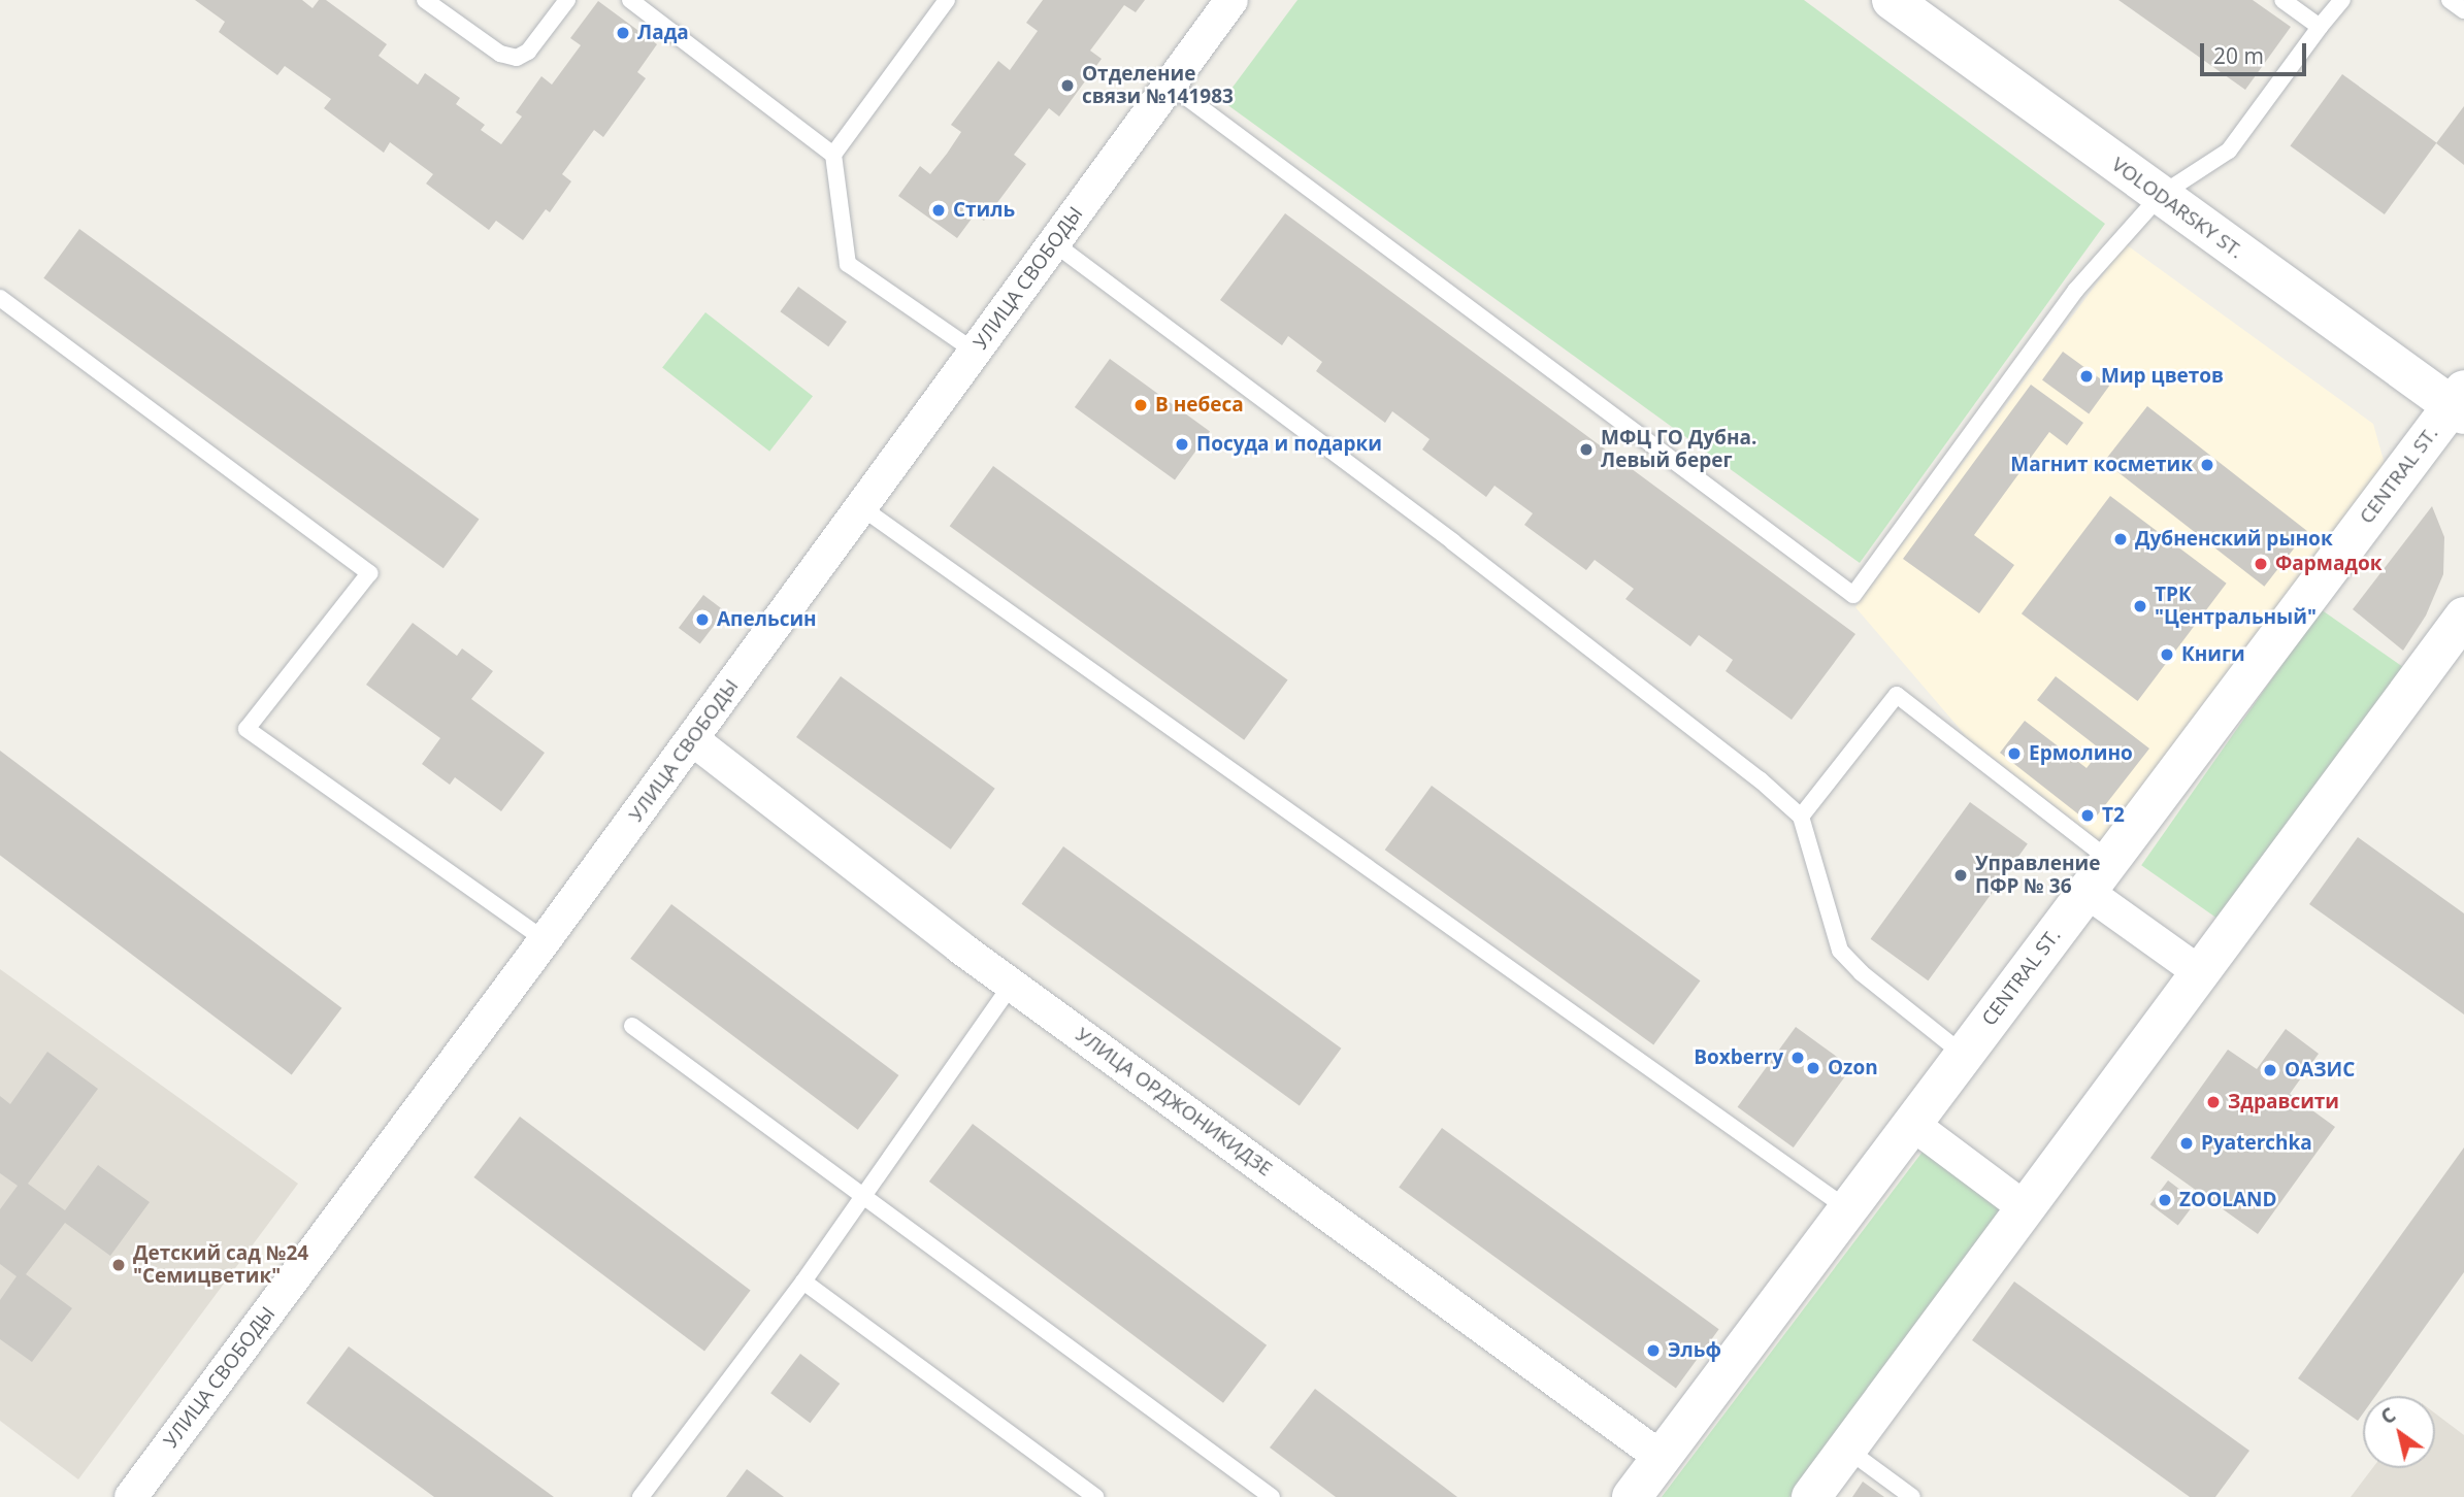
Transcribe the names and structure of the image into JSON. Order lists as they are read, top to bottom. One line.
{"streets":{"street":["VOLODARSKY ST.","УЛИЦА СВОБОДЫ","CENTRAL ST.","УЛИЦА ОРДЖОНИКИДЗЕ"]},"crossings":[["VOLODARSKY ST.","CENTRAL ST."],["УЛИЦА СВОБОДЫ","УЛИЦА ОРДЖОНИКИДЗЕ"],["CENTRAL ST.","УЛИЦА ОРДЖОНИКИДЗЕ"]],"places":["Лада","Отделение связи №141983","Стиль","Мир цветов","В небеса","Посуда и подарки","МФЦ ГО Дубна. Левый берег","Магнит косметик","Дубненский рынок","Фармадок","ТРК \"Центральный\"","Апельсин","Книги","Ермолино","T2","Управление ПФР № 36","Boxberry","Ozon","ОАЗИС","Здравсити","Pyaterchka","ZOOLAND","Детский сад №24 \"Семицветик\"","Эльф"],"scale_bar":"20 m","north":"top left"}
